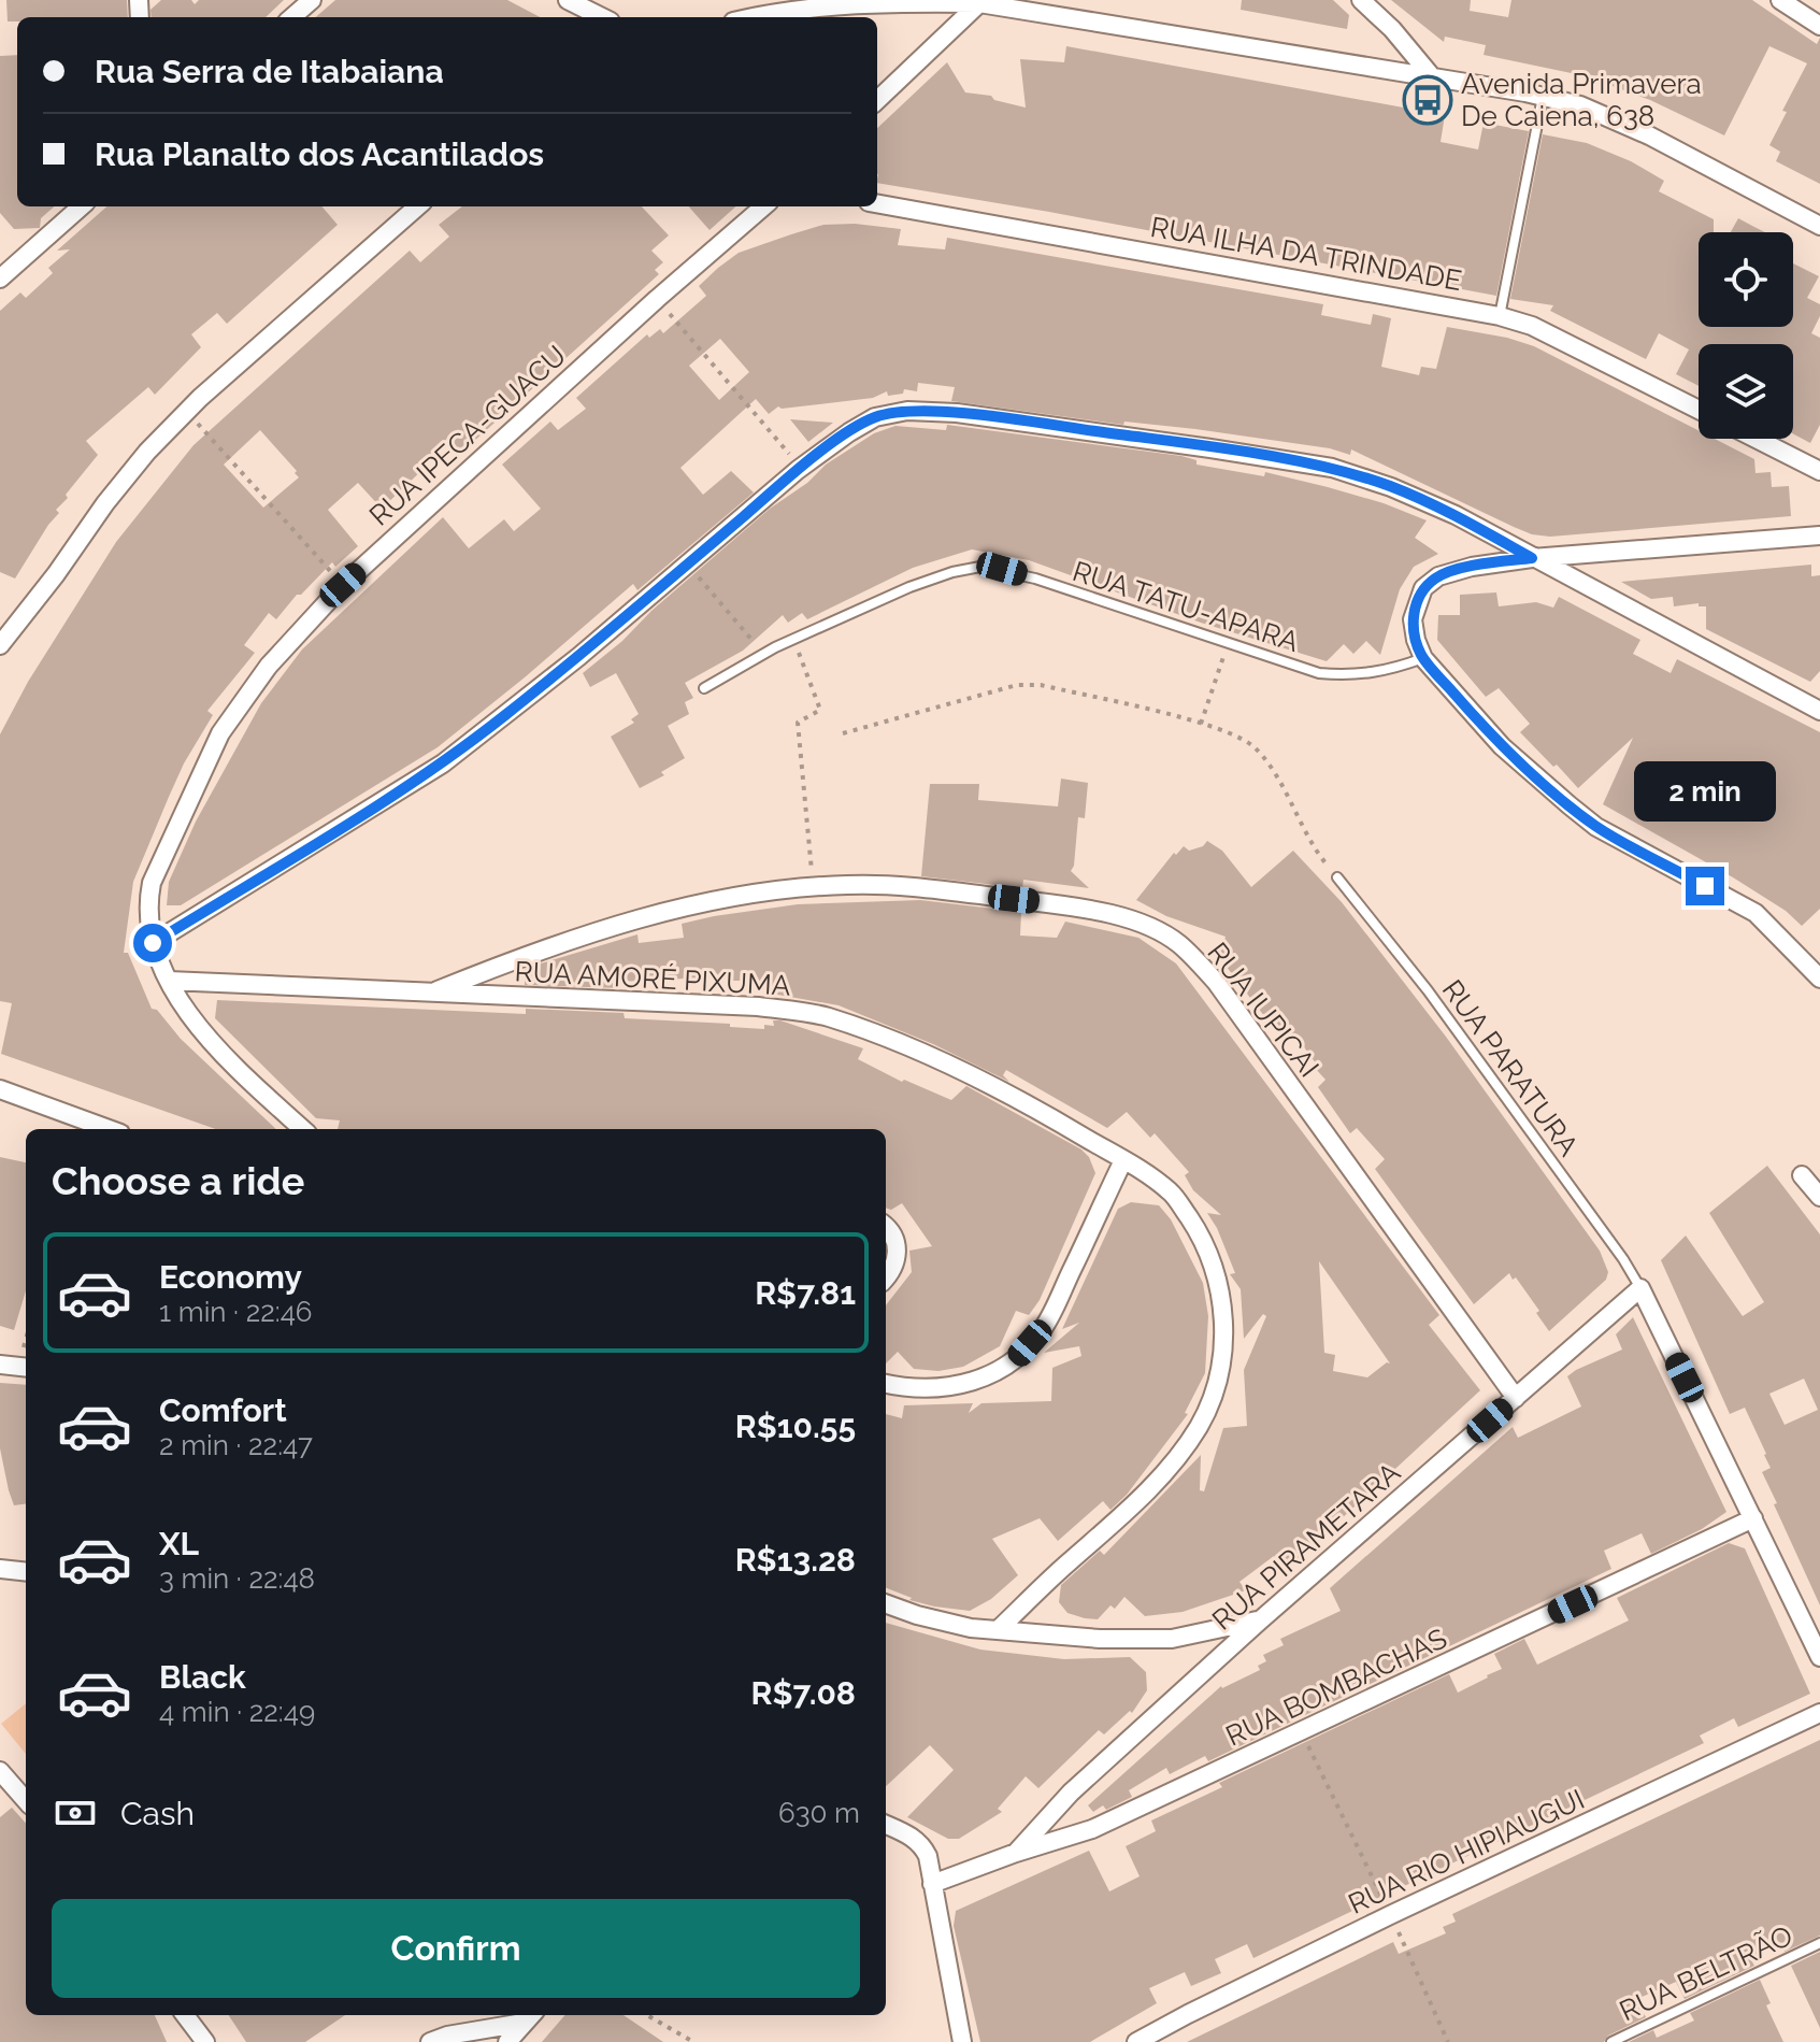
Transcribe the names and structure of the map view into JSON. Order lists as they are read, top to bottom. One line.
{"streets":{"street":["RUA ILHA DA TRINDADE","RUA IPECA-GUACU","RUA AMORÉ PIXUMA","RUA IUPICAI","RUA PIRAMETARA","RUA BOMBACHAS","RUA RIO HIPIAUGUI"],"lane":["RUA TATU-APARA","RUA PARATURA","RUA BELTRÃO"]},"crossings":[["RUA IPECA-GUACU","RUA AMORÉ PIXUMA"],["RUA AMORÉ PIXUMA","RUA IUPICAI"],["RUA IUPICAI","RUA PIRAMETARA"],["RUA PARATURA","RUA PIRAMETARA"],["RUA PIRAMETARA","RUA BOMBACHAS"]],"places":{"bus stop":["Avenida Primavera De Caiena, 638"]},"page":{"banner":["Rua Serra de Itabaiana","Rua Planalto dos Acantilados"],"bubble":"2 min","heading":"Choose a ride","list":[{"name":"Economy","note":"1 min · 22:46","value":"R$7.81"},{"name":"Comfort","note":"2 min · 22:47","value":"R$10.55"},{"name":"XL","note":"3 min · 22:48","value":"R$13.28"},{"name":"Black","note":"4 min · 22:49","value":"R$7.08"}],"pay":["Cash","630 m"],"buttons":"Confirm"}}
